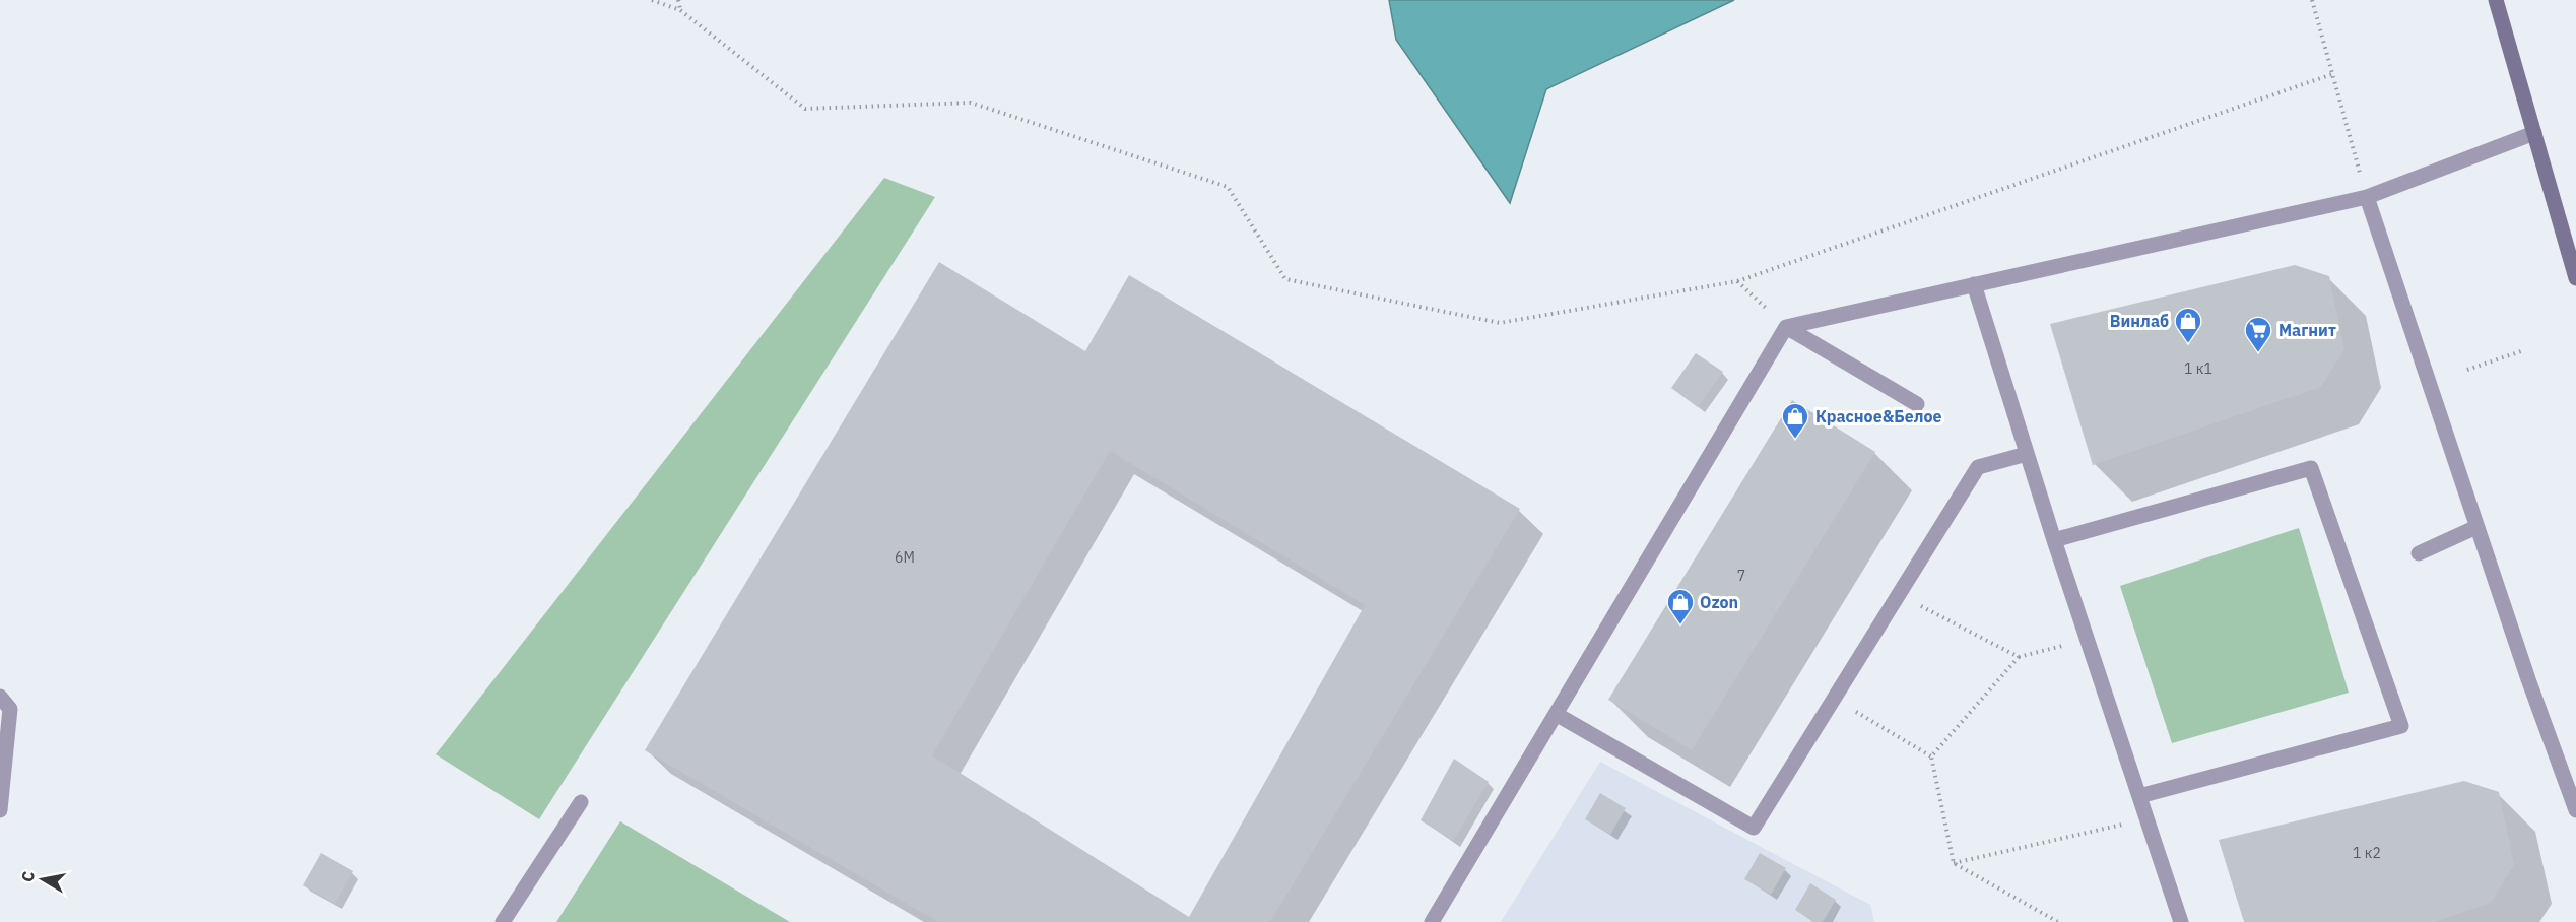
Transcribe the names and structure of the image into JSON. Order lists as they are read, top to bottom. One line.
{"places":{"shop":["Винлаб","Красное&Белое","Ozon"],"supermarket":["Магнит"]},"house_numbers":["1 к1","6М","7","1 к2"],"north":"left"}
